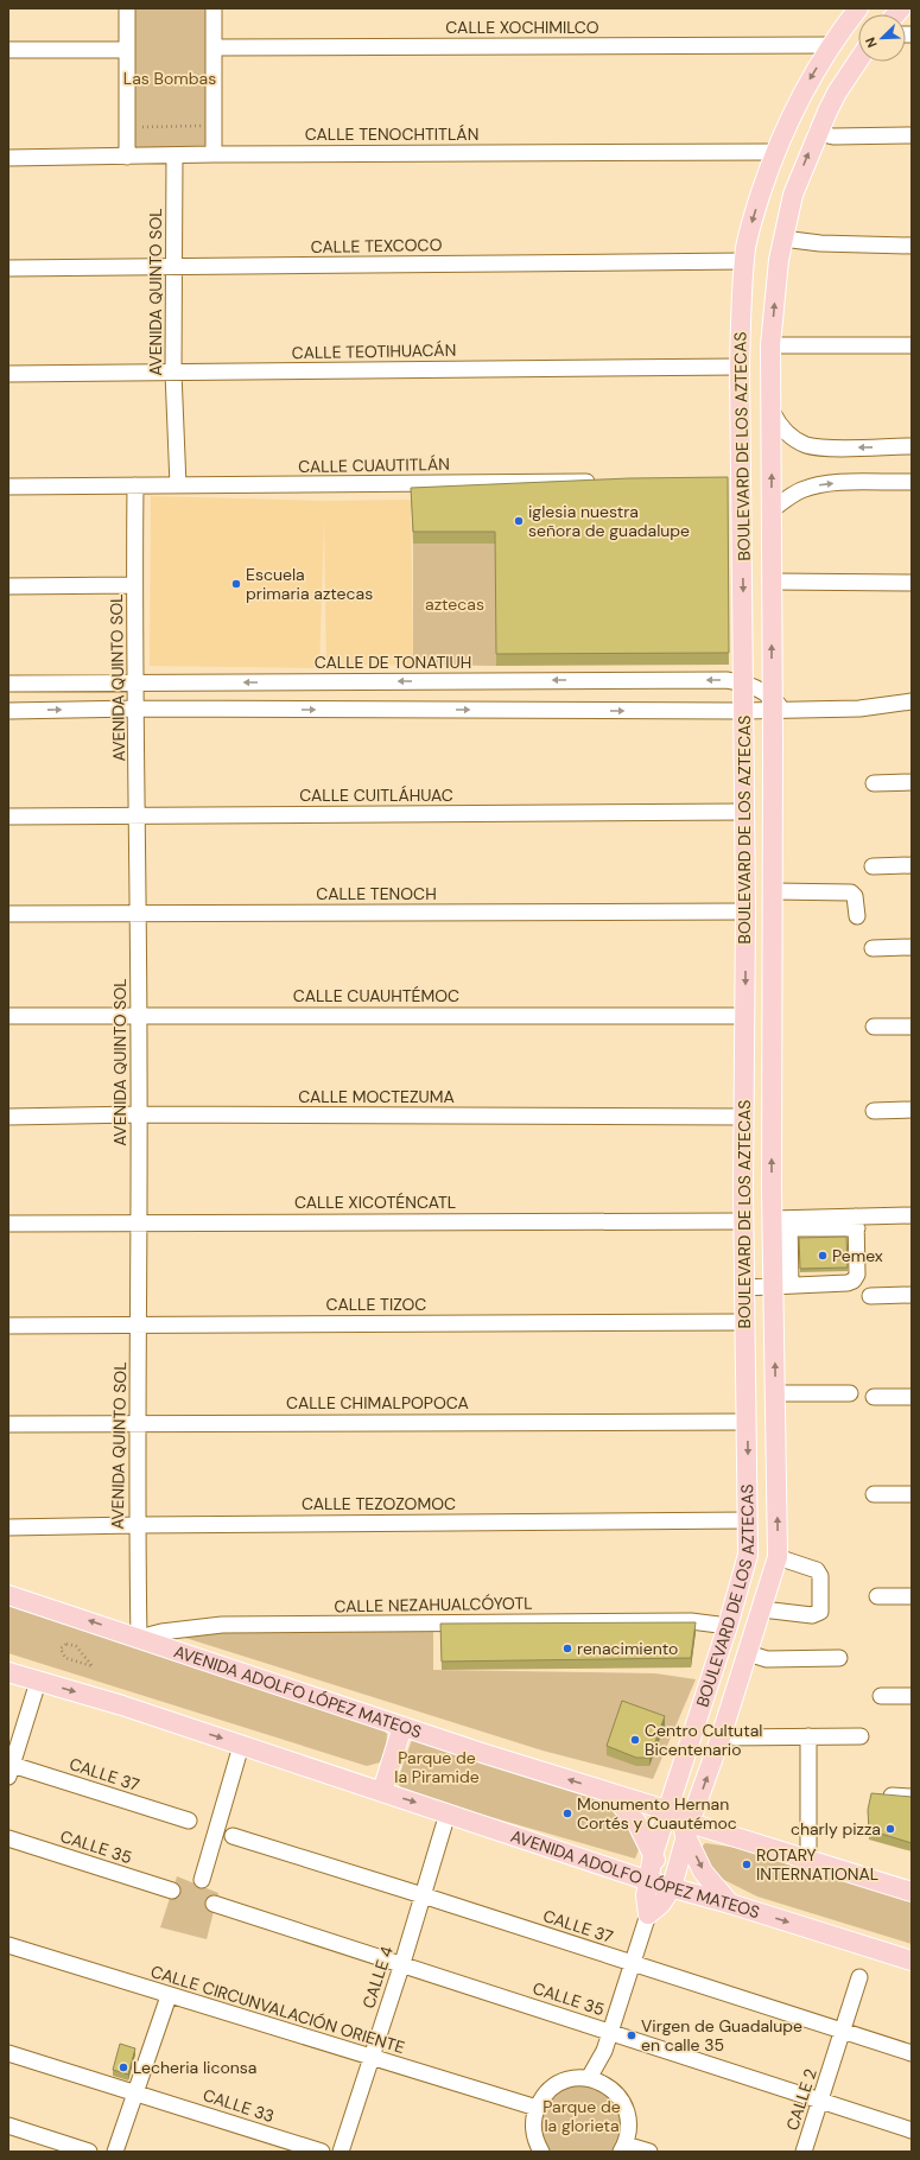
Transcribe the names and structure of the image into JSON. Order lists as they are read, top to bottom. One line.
{"streets":{"main road":["BOULEVARD DE LOS AZTECAS","AVENIDA ADOLFO LÓPEZ MATEOS"],"street":["CALLE XOCHIMILCO","CALLE TENOCHTITLÁN","CALLE TEXCOCO","AVENIDA QUINTO SOL","CALLE TEOTIHUACÁN","CALLE CUAUTITLÁN","CALLE DE TONATIUH","CALLE CUITLÁHUAC","CALLE TENOCH","CALLE CUAUHTÉMOC","CALLE MOCTEZUMA","CALLE XICOTÉNCATL","CALLE TIZOC","CALLE CHIMALPOPOCA","CALLE TEZOZOMOC","CALLE NEZAHUALCÓYOTL","CALLE 37","CALLE 35","CALLE 4","CALLE CIRCUNVALACIÓN ORIENTE","CALLE 2","CALLE 33"]},"crossings":[["CALLE XOCHIMILCO","BOULEVARD DE LOS AZTECAS"],["CALLE TENOCHTITLÁN","AVENIDA QUINTO SOL"],["CALLE TENOCHTITLÁN","BOULEVARD DE LOS AZTECAS"],["CALLE TEXCOCO","AVENIDA QUINTO SOL"],["CALLE TEXCOCO","BOULEVARD DE LOS AZTECAS"],["AVENIDA QUINTO SOL","CALLE TEOTIHUACÁN"],["AVENIDA QUINTO SOL","CALLE CUAUTITLÁN"],["AVENIDA QUINTO SOL","CALLE DE TONATIUH"],["AVENIDA QUINTO SOL","CALLE CUITLÁHUAC"],["AVENIDA QUINTO SOL","CALLE TENOCH"],["AVENIDA QUINTO SOL","CALLE CUAUHTÉMOC"],["AVENIDA QUINTO SOL","CALLE MOCTEZUMA"],["AVENIDA QUINTO SOL","CALLE XICOTÉNCATL"],["AVENIDA QUINTO SOL","CALLE TIZOC"],["AVENIDA QUINTO SOL","CALLE CHIMALPOPOCA"],["AVENIDA QUINTO SOL","CALLE TEZOZOMOC"],["AVENIDA QUINTO SOL","CALLE NEZAHUALCÓYOTL"],["AVENIDA QUINTO SOL","AVENIDA ADOLFO LÓPEZ MATEOS"],["CALLE TEOTIHUACÁN","BOULEVARD DE LOS AZTECAS"],["BOULEVARD DE LOS AZTECAS","CALLE DE TONATIUH"],["BOULEVARD DE LOS AZTECAS","CALLE CUITLÁHUAC"],["BOULEVARD DE LOS AZTECAS","CALLE TENOCH"],["BOULEVARD DE LOS AZTECAS","CALLE CUAUHTÉMOC"],["BOULEVARD DE LOS AZTECAS","CALLE MOCTEZUMA"],["BOULEVARD DE LOS AZTECAS","CALLE XICOTÉNCATL"],["BOULEVARD DE LOS AZTECAS","CALLE TIZOC"],["BOULEVARD DE LOS AZTECAS","CALLE CHIMALPOPOCA"],["BOULEVARD DE LOS AZTECAS","CALLE TEZOZOMOC"],["BOULEVARD DE LOS AZTECAS","CALLE NEZAHUALCÓYOTL"],["BOULEVARD DE LOS AZTECAS","AVENIDA ADOLFO LÓPEZ MATEOS"],["CALLE NEZAHUALCÓYOTL","AVENIDA ADOLFO LÓPEZ MATEOS"],["AVENIDA ADOLFO LÓPEZ MATEOS","CALLE 4"],["CALLE 37","CALLE 4"],["CALLE 37","CALLE 2"],["CALLE 35","CALLE 4"],["CALLE 35","CALLE 2"],["CALLE 4","CALLE CIRCUNVALACIÓN ORIENTE"]],"parks":["Las Bombas","aztecas","Parque de la Piramide","Parque de la glorieta"],"places":["iglesia nuestra señora de guadalupe","Escuela primaria aztecas","Pemex","renacimiento","Centro Cultutal Bicentenario","Monumento Hernan Cortés y Cuautémoc","charly pizza","ROTARY INTERNATIONAL","Virgen de Guadalupe en calle 35","Lecheria liconsa"],"north":"bottom left"}
